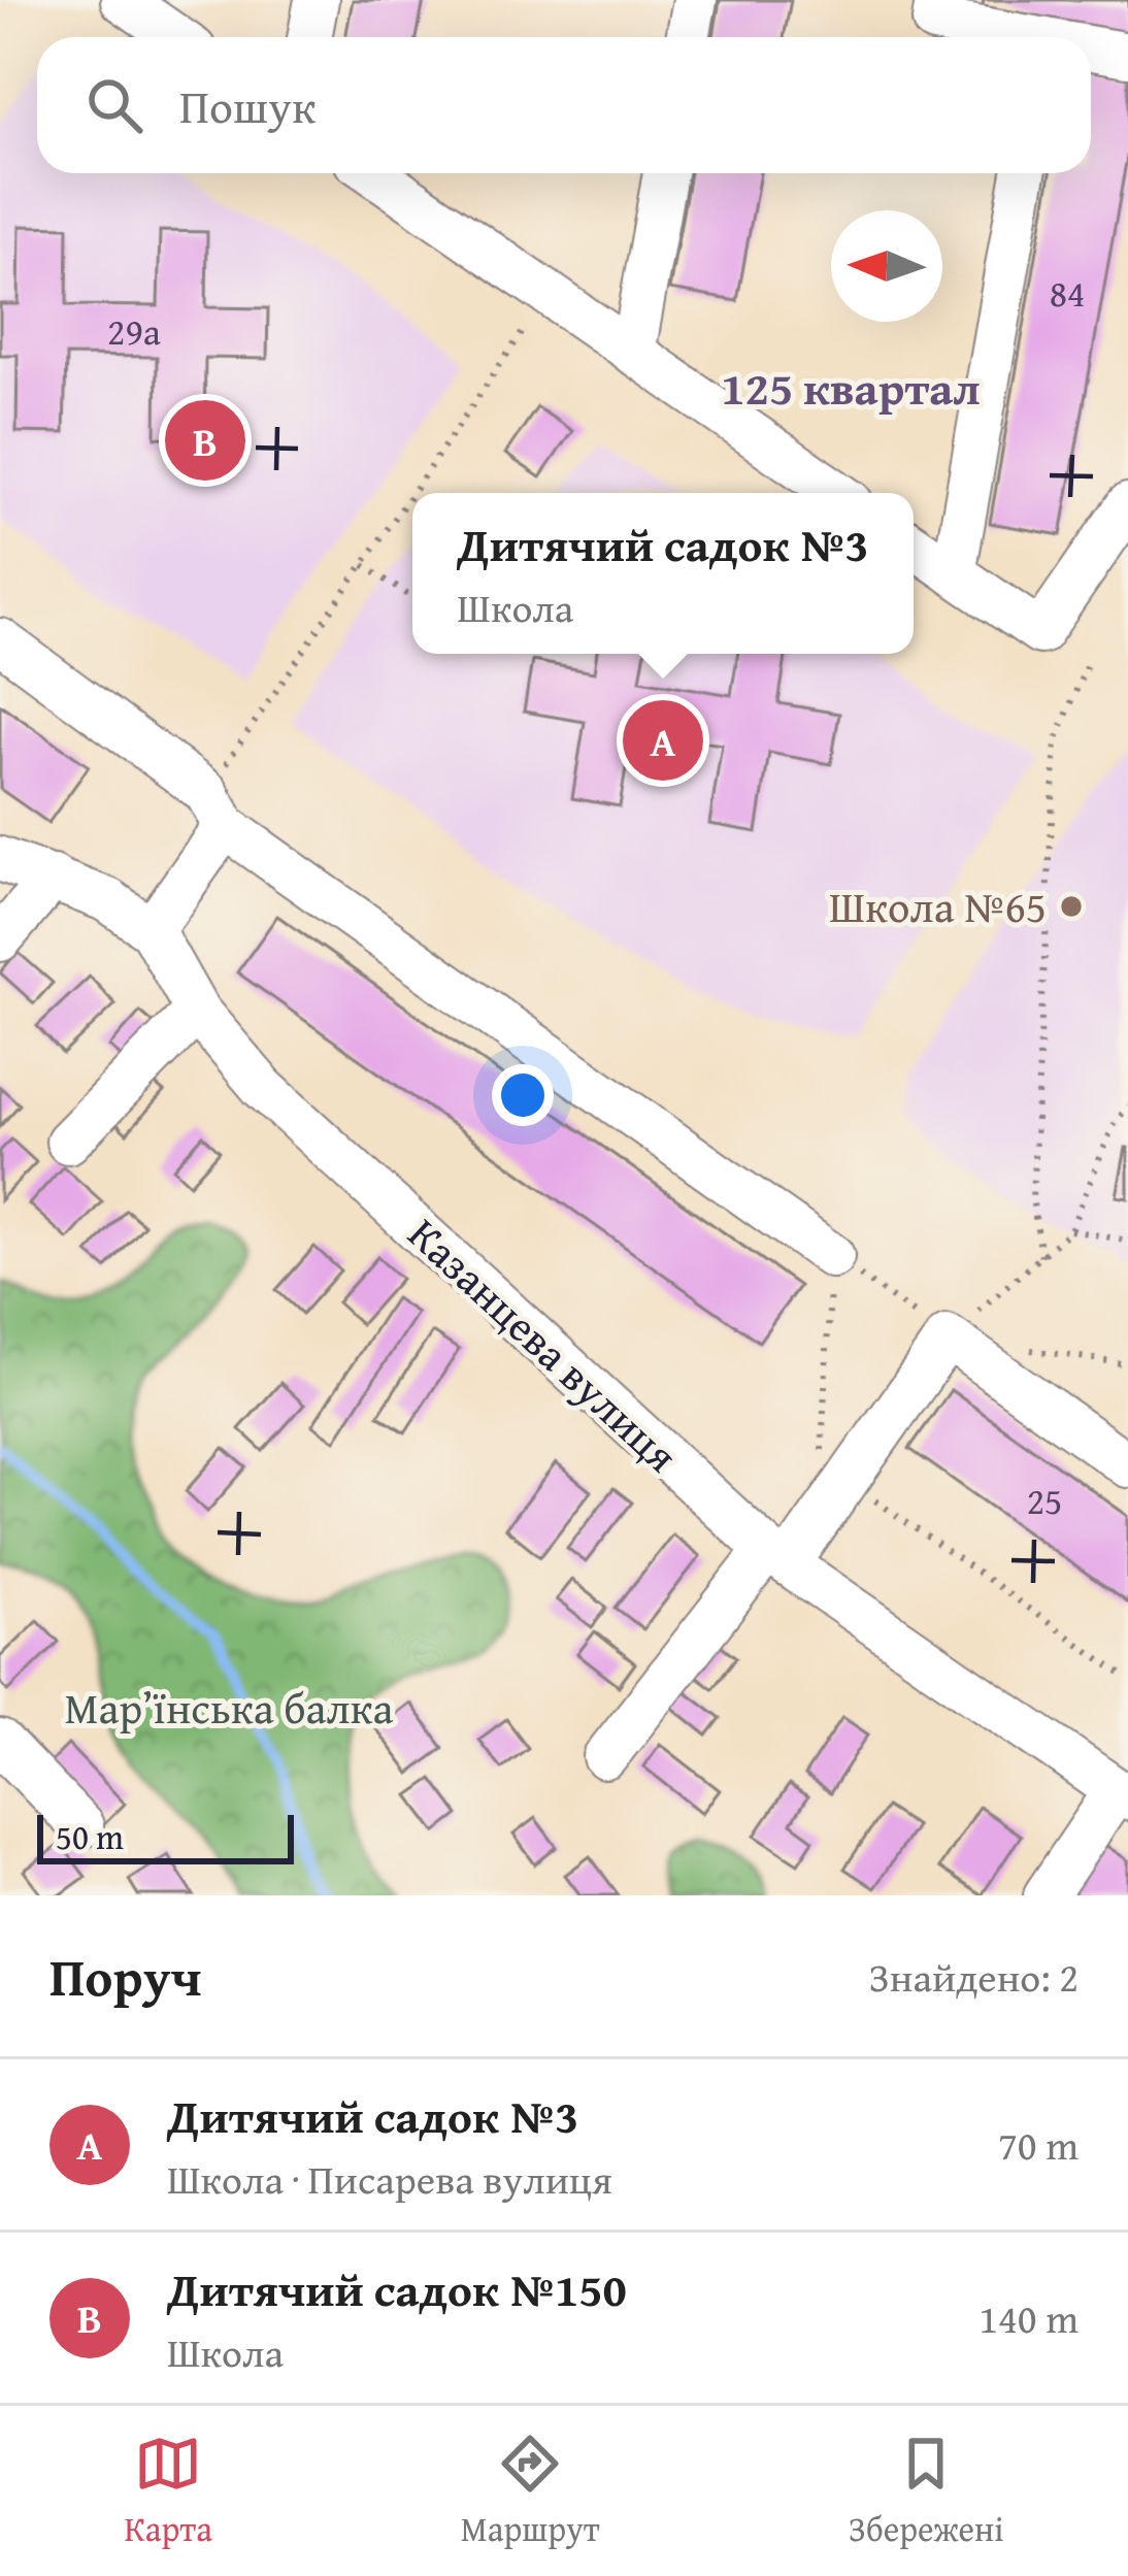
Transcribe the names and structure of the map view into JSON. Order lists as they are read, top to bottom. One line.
{"streets":{"street":["Казанцева вулиця"]},"districts":["125 квартал"],"parks":["Мар’їнська балка"],"places":["Школа №65"],"house_numbers":["84","29а","25"],"scale_bar":"50 m","north":"left","page":{"search":"Пошук","pins":["B","A"],"popup":["Дитячий садок №3","Школа"],"scale":"50 m","heading":["Поруч","Знайдено: 2"],"list":[{"mark":"A","name":"Дитячий садок №3","note":"Школа · Писарева вулиця","value":"70 m"},{"mark":"B","name":"Дитячий садок №150","note":"Школа","value":"140 m"}],"nav":["Карта","Маршрут","Збережені"]}}
